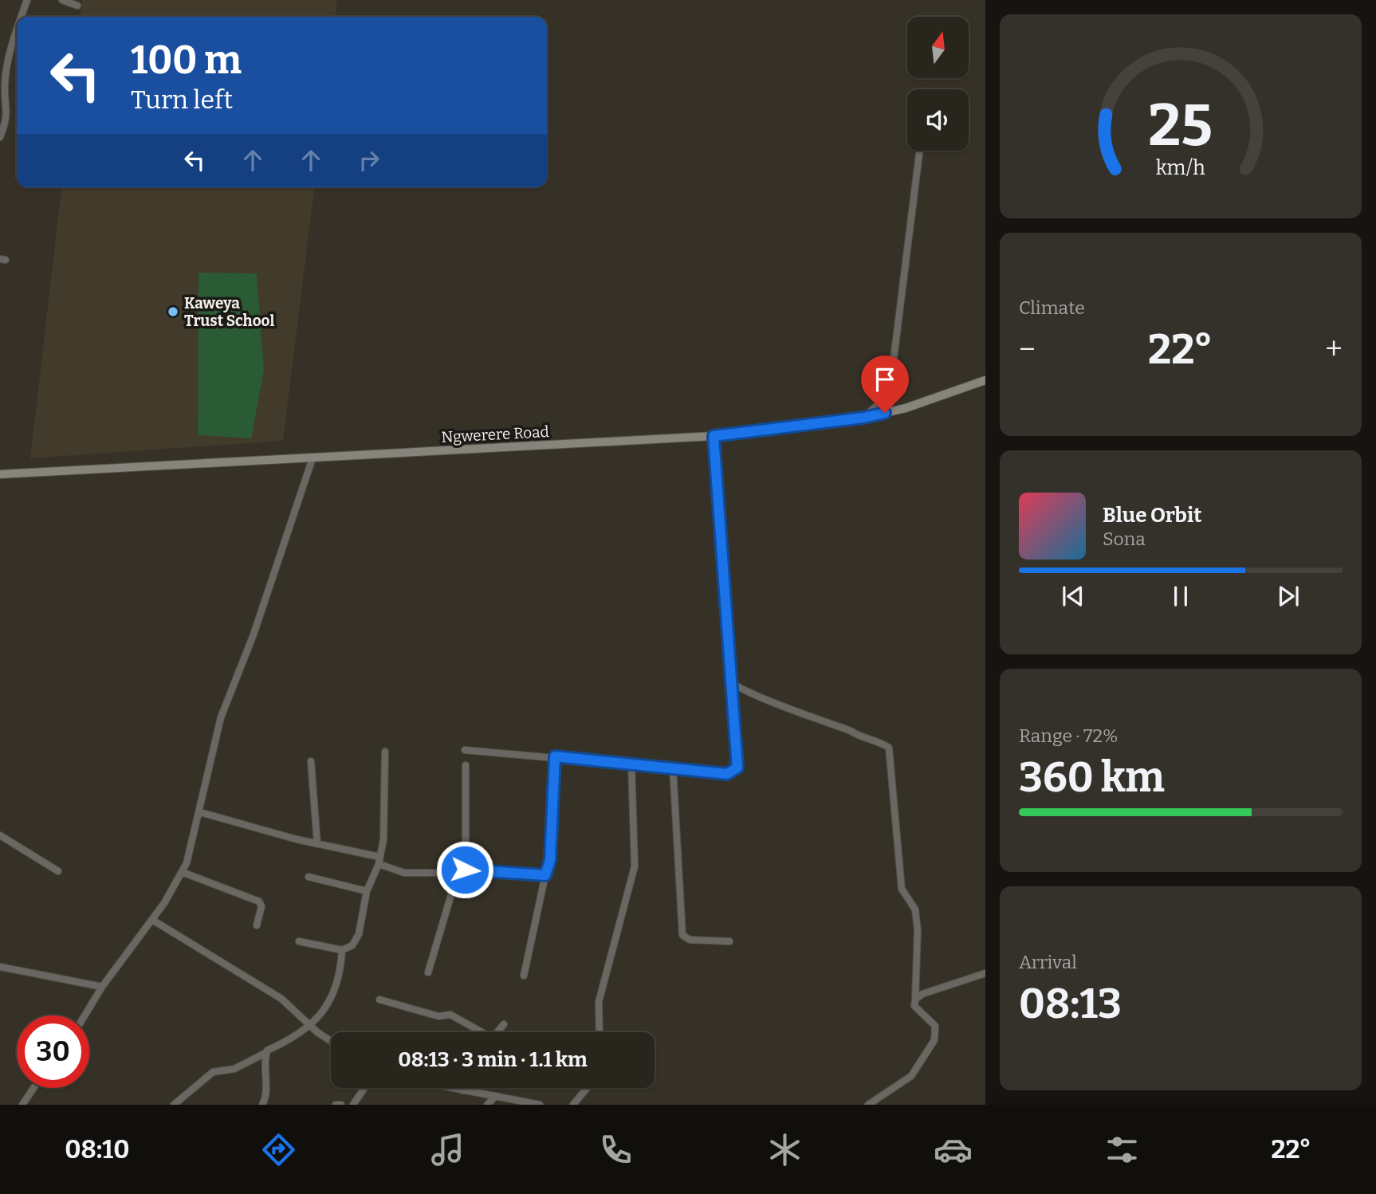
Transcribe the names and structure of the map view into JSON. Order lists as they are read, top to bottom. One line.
{"streets":{"main road":["Ngwerere Road"]},"places":["Kaweya Trust School"],"north":"top","page":{"turn":["100 m","Turn left"],"tile":["Climate",["Range · 72%","360 km"],["Arrival","08:13"]],"heat":["−","22°","+"],"song":["Blue Orbit","Sona"],"limit":"30","trip":"08:13 · 3 min · 1.1 km","tabs":["08:10","22°"],"gauge":["25","km/h"]}}
